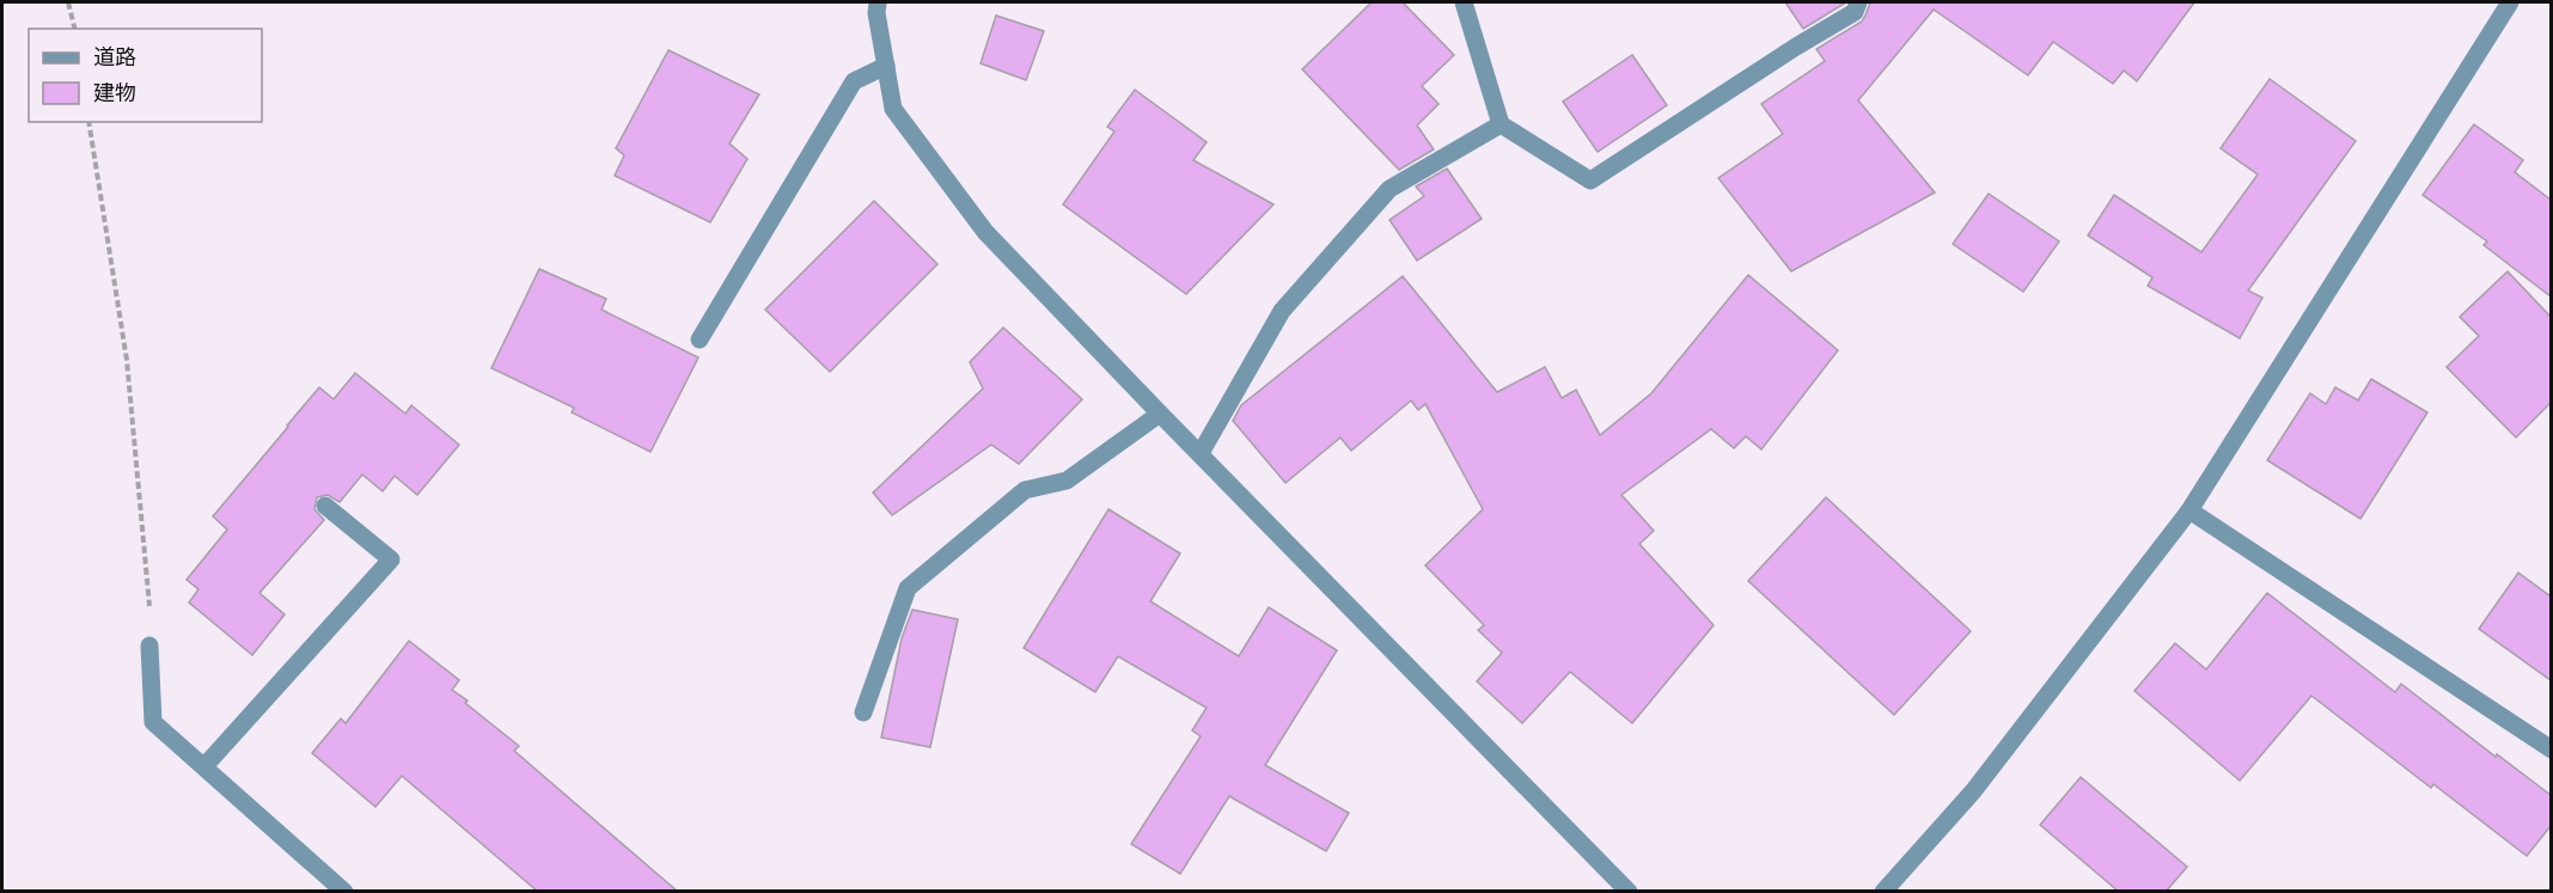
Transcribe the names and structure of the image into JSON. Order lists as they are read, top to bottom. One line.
{"legend":["道路","建物"]}
